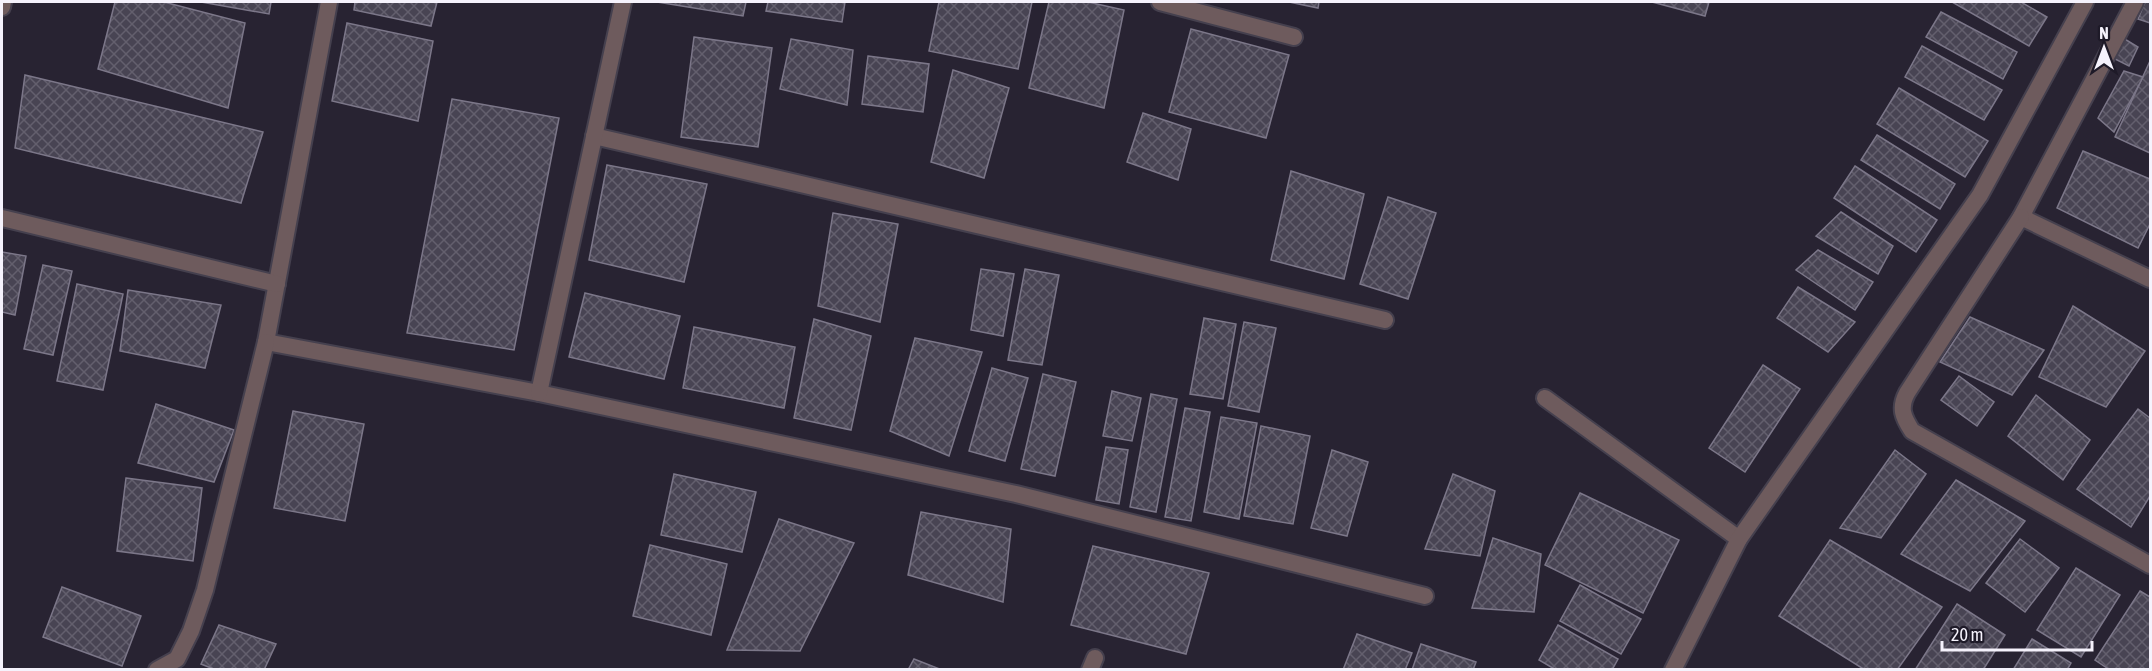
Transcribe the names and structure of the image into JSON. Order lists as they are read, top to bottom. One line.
{"scale_bar":"20 m","north":"top"}
